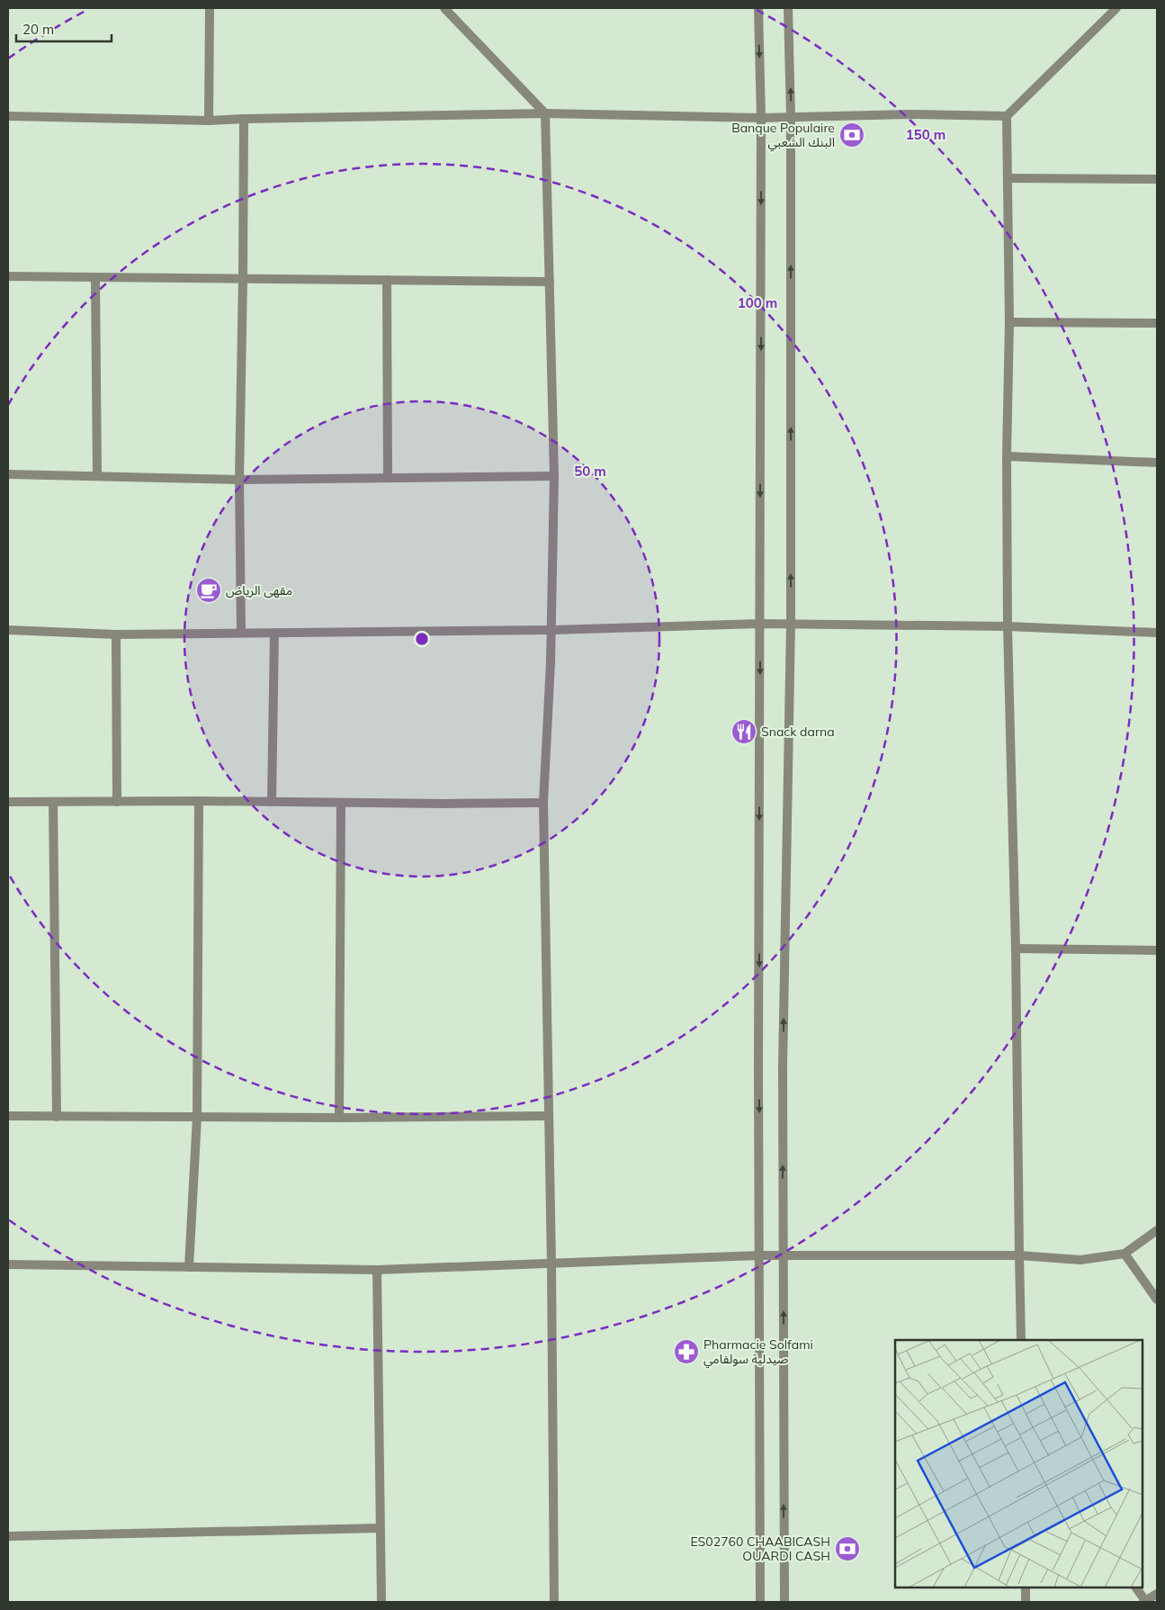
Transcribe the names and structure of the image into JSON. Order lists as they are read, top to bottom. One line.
{"places":{"bank":["Banque Populaire البنك الشعبي","ES02760 CHAABICASH OUARDI CASH"],"cafe":["مقهى الرياض"],"restaurant":["Snack darna"],"pharmacy":["Pharmacie Solfami صيدلية سولفامي"]},"scale_bar":"20 m","rings":["150 m","100 m","50 m"]}
